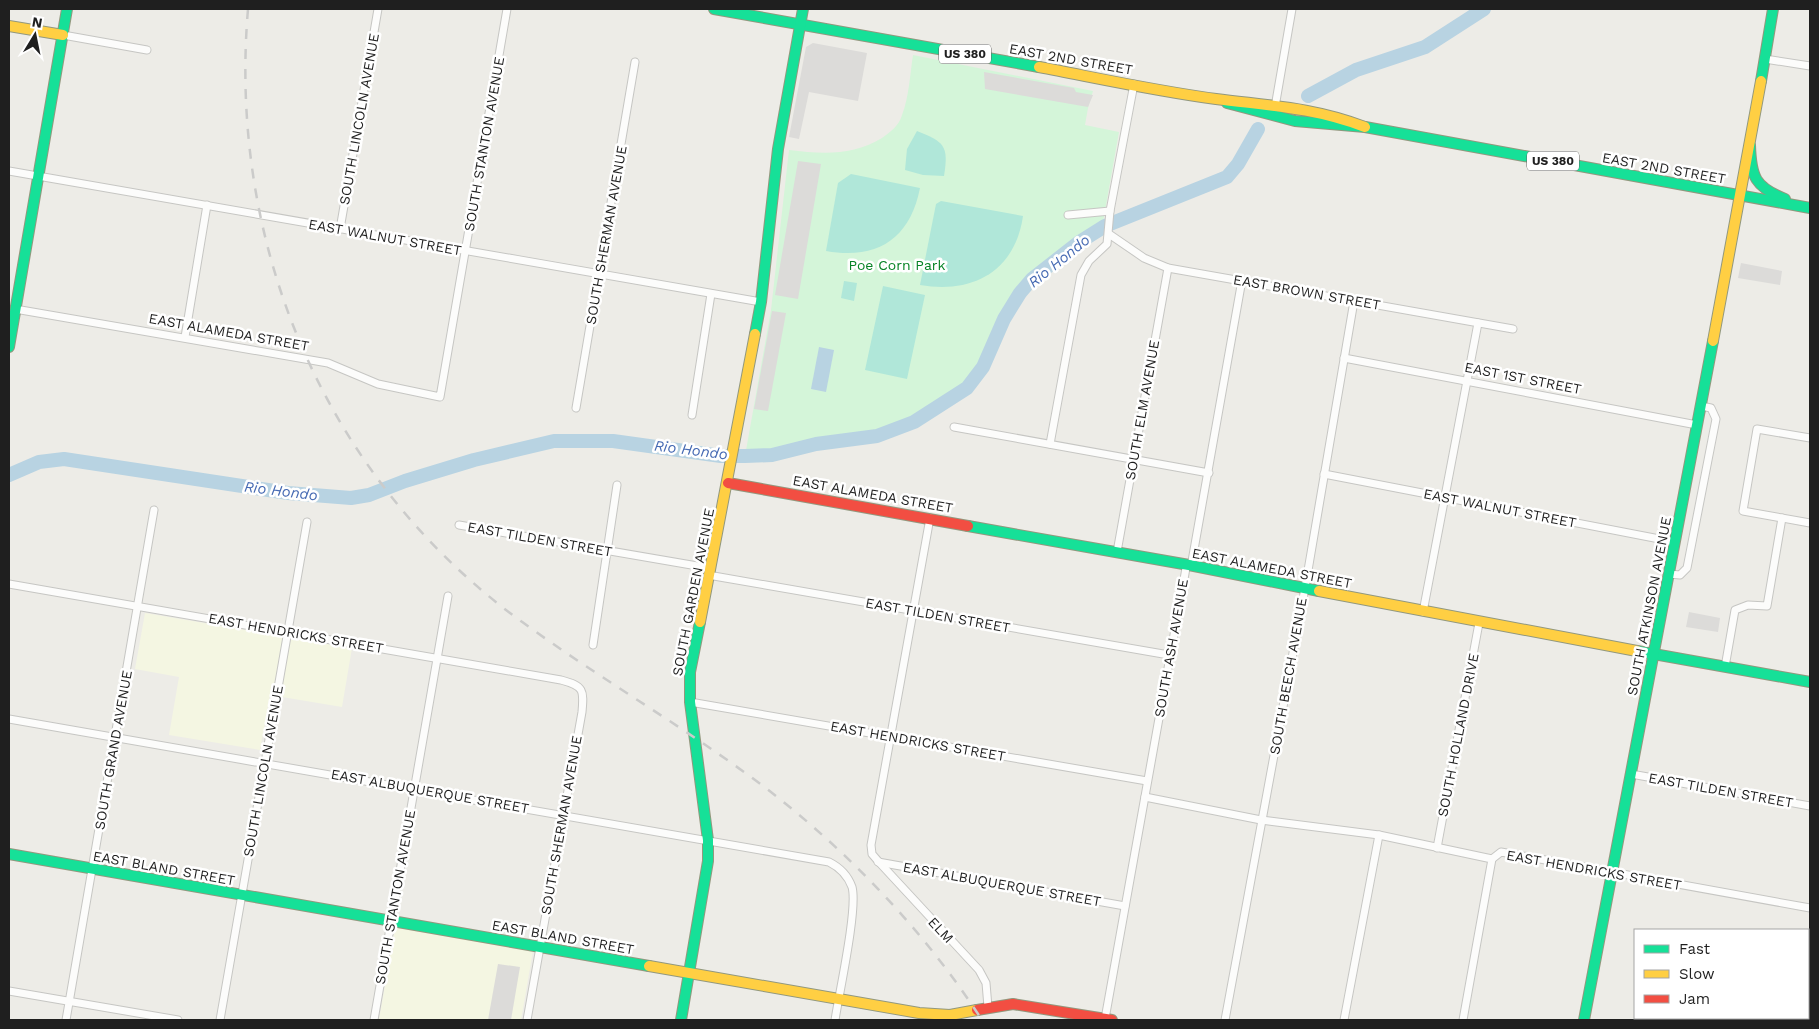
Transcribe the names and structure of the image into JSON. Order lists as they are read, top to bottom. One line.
{"streets":{"street":["US 380","EAST 2ND STREET","SOUTH LINCOLN AVENUE","SOUTH STANTON AVENUE","SOUTH SHERMAN AVENUE","EAST WALNUT STREET","EAST BROWN STREET","EAST ALAMEDA STREET","EAST 1ST STREET","SOUTH ELM AVENUE","EAST TILDEN STREET","SOUTH GARDEN AVENUE","SOUTH ATKINSON AVENUE","EAST HENDRICKS STREET","SOUTH ASH AVENUE","SOUTH BEECH AVENUE","SOUTH HOLLAND DRIVE","SOUTH GRAND AVENUE","EAST ALBUQUERQUE STREET","EAST BLAND STREET","ELM"]},"crossings":[["EAST 2ND STREET","SOUTH GARDEN AVENUE"],["EAST 2ND STREET","SOUTH ATKINSON AVENUE"],["SOUTH LINCOLN AVENUE","EAST WALNUT STREET"],["SOUTH LINCOLN AVENUE","EAST HENDRICKS STREET"],["SOUTH LINCOLN AVENUE","EAST ALBUQUERQUE STREET"],["SOUTH LINCOLN AVENUE","EAST BLAND STREET"],["SOUTH STANTON AVENUE","EAST WALNUT STREET"],["SOUTH STANTON AVENUE","EAST ALAMEDA STREET"],["SOUTH STANTON AVENUE","EAST HENDRICKS STREET"],["SOUTH STANTON AVENUE","EAST ALBUQUERQUE STREET"],["SOUTH STANTON AVENUE","EAST BLAND STREET"],["SOUTH SHERMAN AVENUE","EAST WALNUT STREET"],["SOUTH SHERMAN AVENUE","EAST HENDRICKS STREET"],["SOUTH SHERMAN AVENUE","EAST ALBUQUERQUE STREET"],["SOUTH SHERMAN AVENUE","EAST BLAND STREET"],["EAST WALNUT STREET","SOUTH GARDEN AVENUE"],["EAST WALNUT STREET","SOUTH ATKINSON AVENUE"],["EAST WALNUT STREET","SOUTH BEECH AVENUE"],["EAST BROWN STREET","SOUTH ELM AVENUE"],["EAST BROWN STREET","SOUTH ASH AVENUE"],["EAST BROWN STREET","SOUTH BEECH AVENUE"],["EAST ALAMEDA STREET","SOUTH ELM AVENUE"],["EAST ALAMEDA STREET","SOUTH GARDEN AVENUE"],["EAST ALAMEDA STREET","SOUTH ATKINSON AVENUE"],["EAST ALAMEDA STREET","SOUTH ASH AVENUE"],["EAST ALAMEDA STREET","SOUTH BEECH AVENUE"],["EAST ALAMEDA STREET","SOUTH HOLLAND DRIVE"],["EAST 1ST STREET","SOUTH ATKINSON AVENUE"],["EAST 1ST STREET","SOUTH BEECH AVENUE"],["EAST TILDEN STREET","SOUTH GARDEN AVENUE"],["EAST TILDEN STREET","SOUTH ATKINSON AVENUE"],["EAST TILDEN STREET","SOUTH ASH AVENUE"],["SOUTH GARDEN AVENUE","EAST HENDRICKS STREET"],["SOUTH GARDEN AVENUE","EAST ALBUQUERQUE STREET"],["SOUTH GARDEN AVENUE","EAST BLAND STREET"],["SOUTH ATKINSON AVENUE","EAST HENDRICKS STREET"],["EAST HENDRICKS STREET","SOUTH ASH AVENUE"],["EAST HENDRICKS STREET","SOUTH BEECH AVENUE"],["EAST HENDRICKS STREET","SOUTH HOLLAND DRIVE"],["EAST HENDRICKS STREET","SOUTH GRAND AVENUE"],["SOUTH ASH AVENUE","EAST ALBUQUERQUE STREET"],["SOUTH ASH AVENUE","EAST BLAND STREET"],["SOUTH GRAND AVENUE","EAST ALBUQUERQUE STREET"],["SOUTH GRAND AVENUE","EAST BLAND STREET"],["EAST ALBUQUERQUE STREET","EAST BLAND STREET"],["EAST ALBUQUERQUE STREET","ELM"],["EAST BLAND STREET","ELM"]],"water":["Rio Hondo"],"parks":["Poe Corn Park"],"legend":["Fast","Slow","Jam"],"north":"top"}
